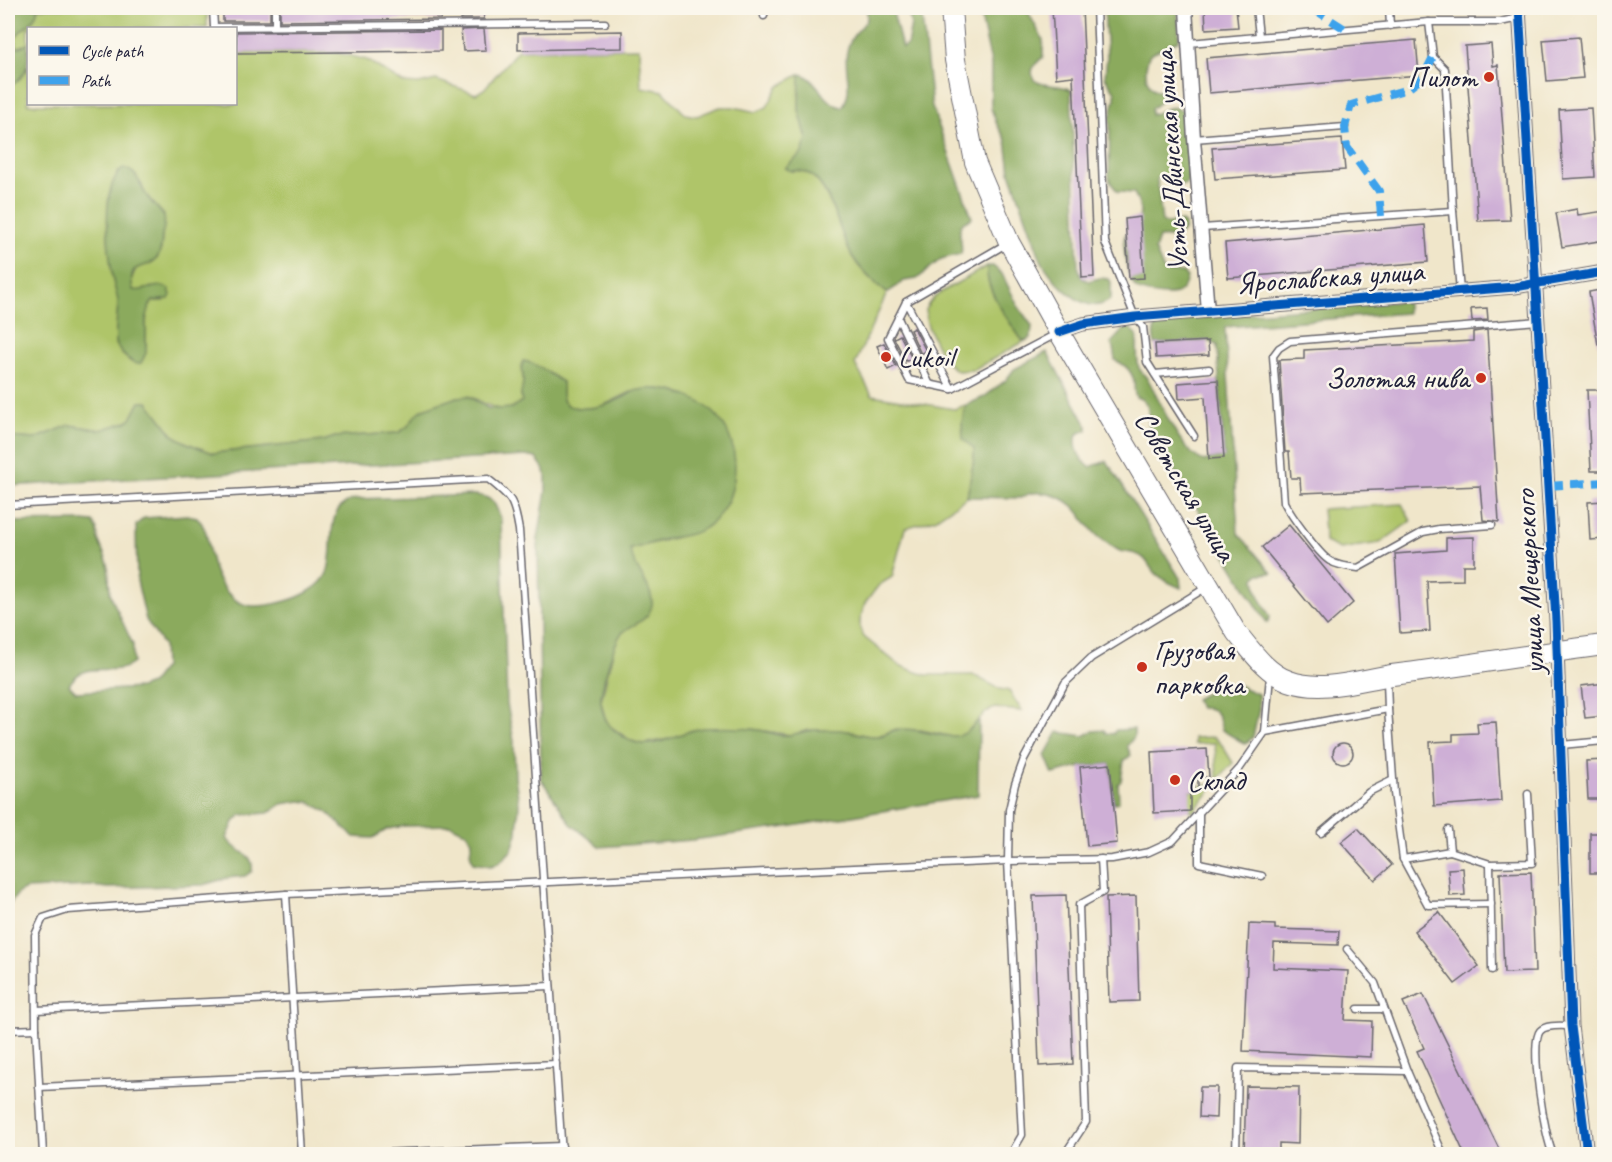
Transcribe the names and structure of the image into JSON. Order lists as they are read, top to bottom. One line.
{"streets":{"main road":["Советская улица"],"street":["Усть-Двинская улица","Ярославская улица","улица Мещерского"]},"crossings":[["Усть-Двинская улица","Ярославская улица"],["Ярославская улица","Советская улица"],["Ярославская улица","улица Мещерского"],["Советская улица","улица Мещерского"]],"places":["Пилот","Lukoil","Золотая нива","Грузовая парковка","Склад"],"legend":["Cycle path","Path"]}
